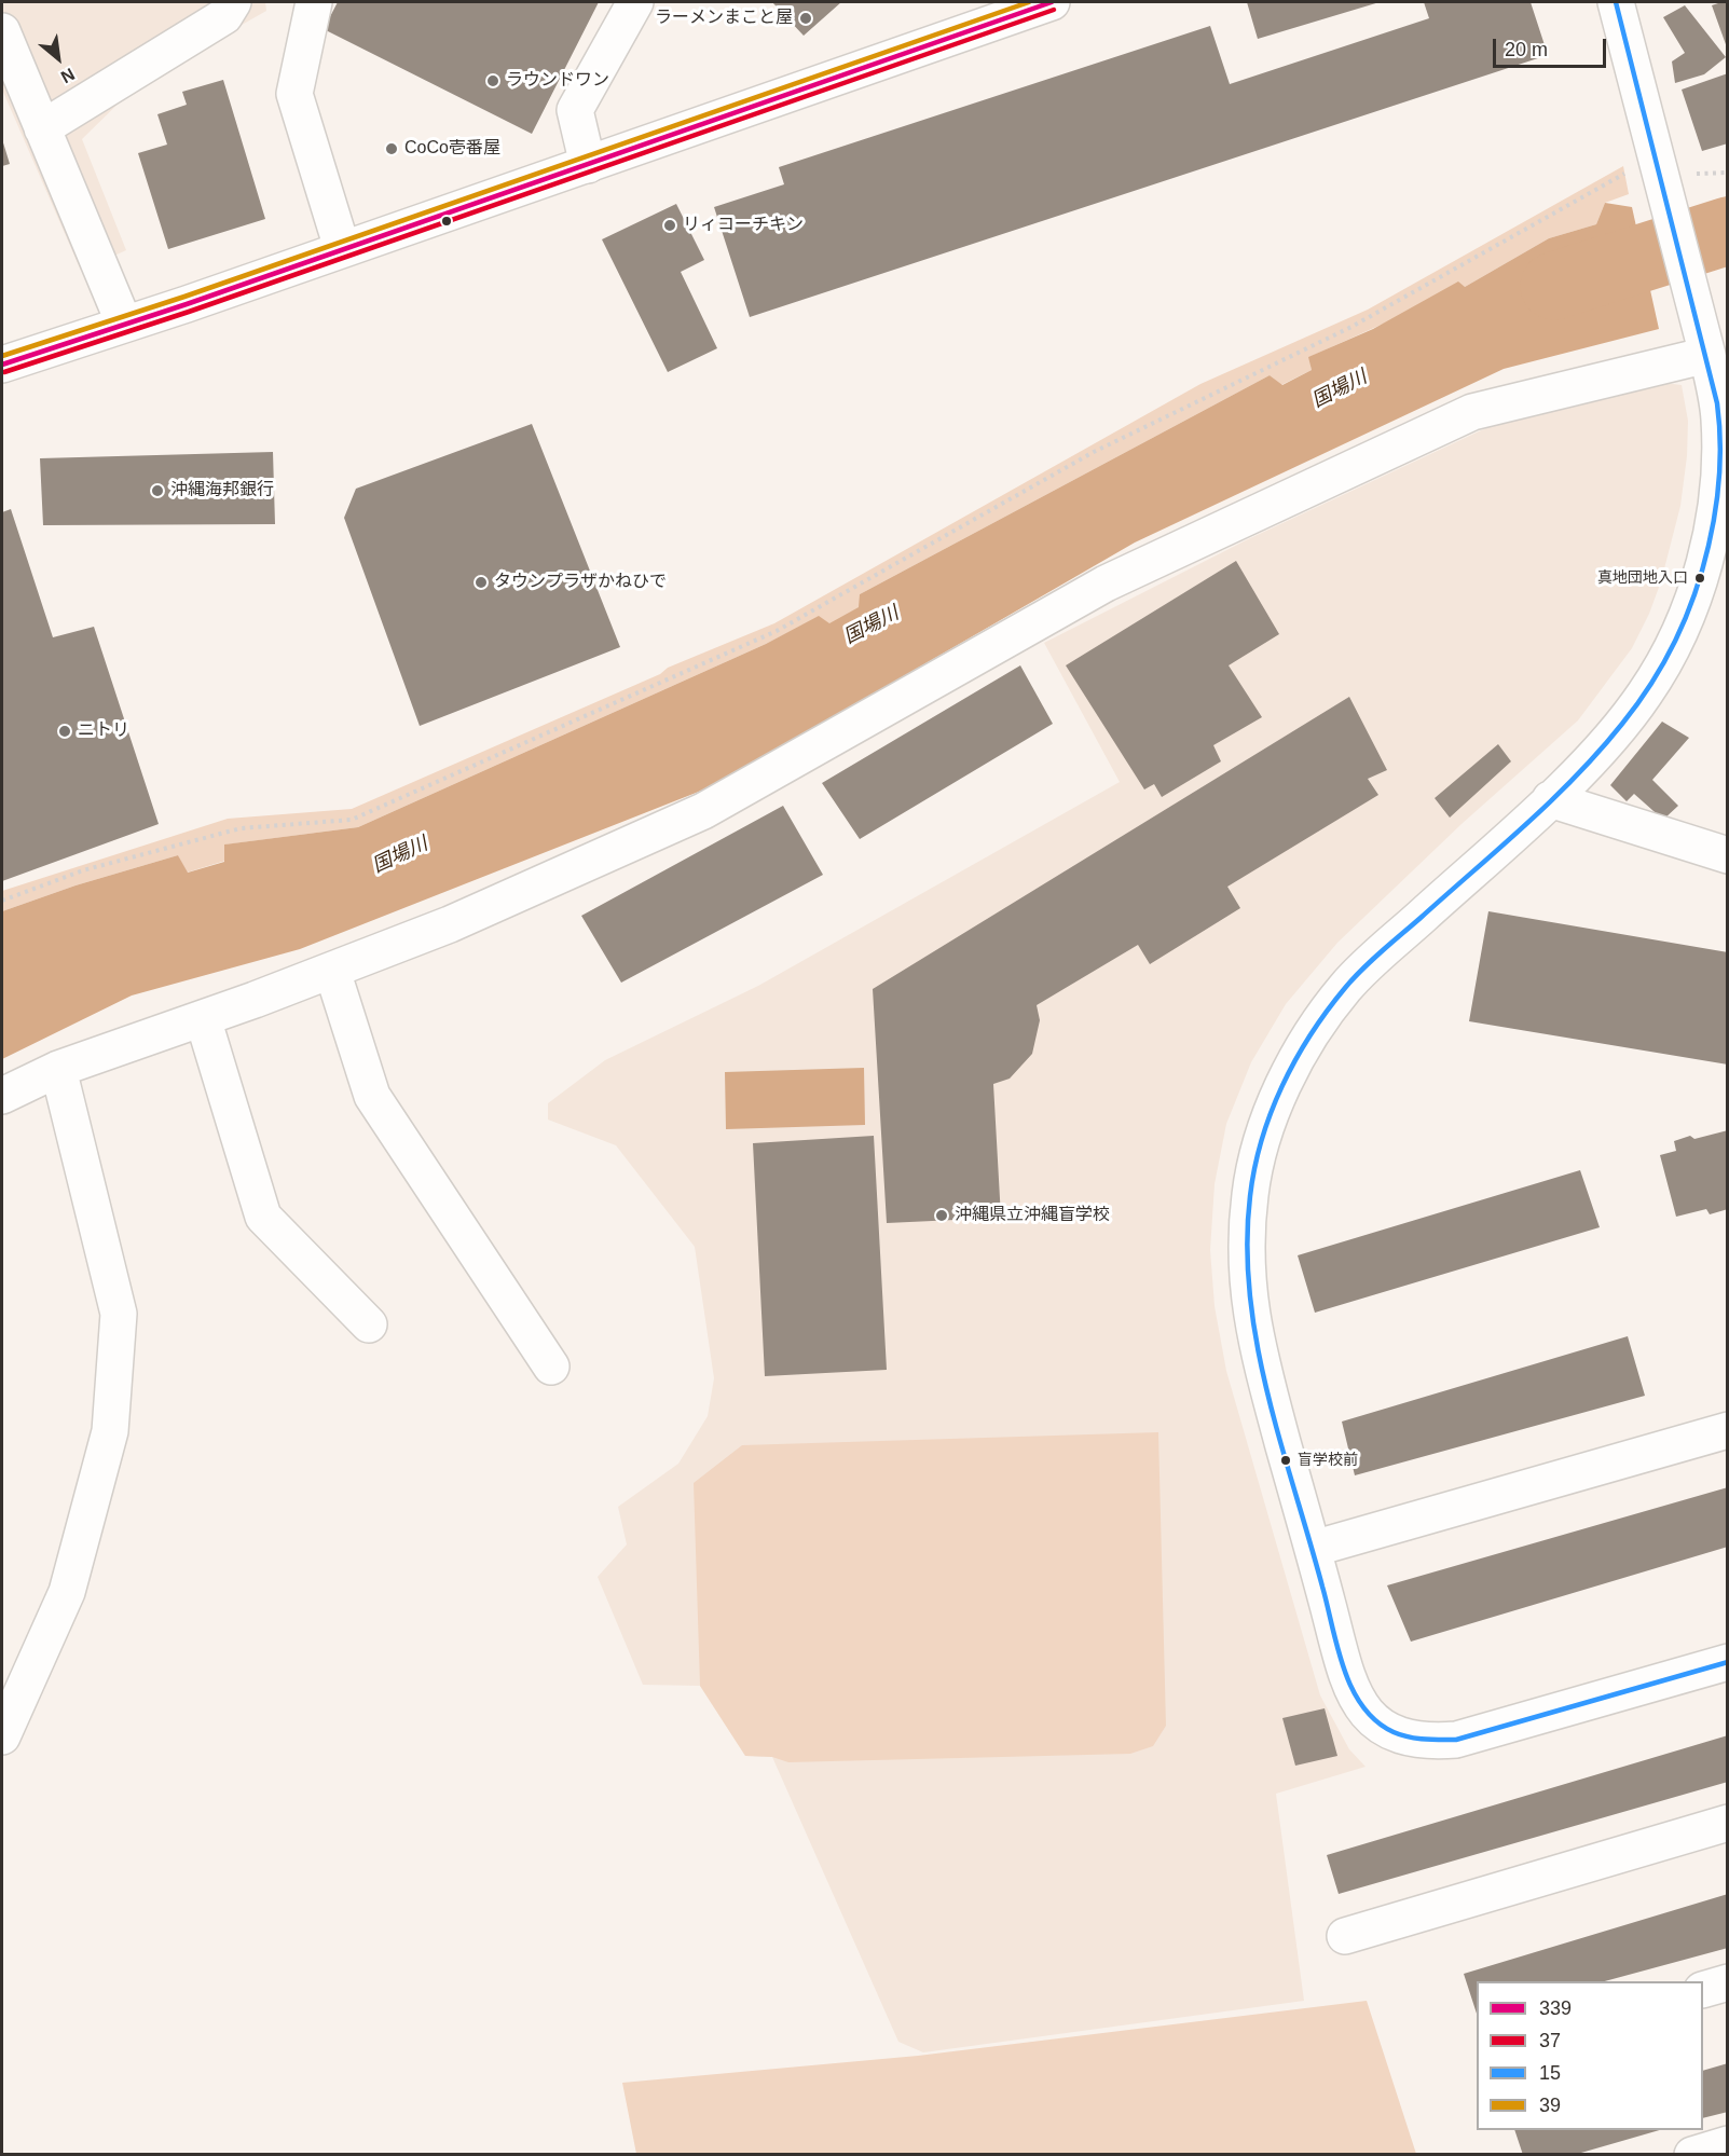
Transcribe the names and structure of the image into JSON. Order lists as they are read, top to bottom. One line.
{"water":["国場川"],"places":["ラーメンまこと屋","ラウンドワン","CoCo壱番屋","リィコーチキン","沖縄海邦銀行","真地団地入口","タウンプラザかねひで","ニトリ","沖縄県立沖縄盲学校","盲学校前"],"lines":["transit line 339","transit line 15","transit line 39","transit line 37"],"legend":["339","37","15","39"],"scale_bar":"20 m","north":"bottom right"}
